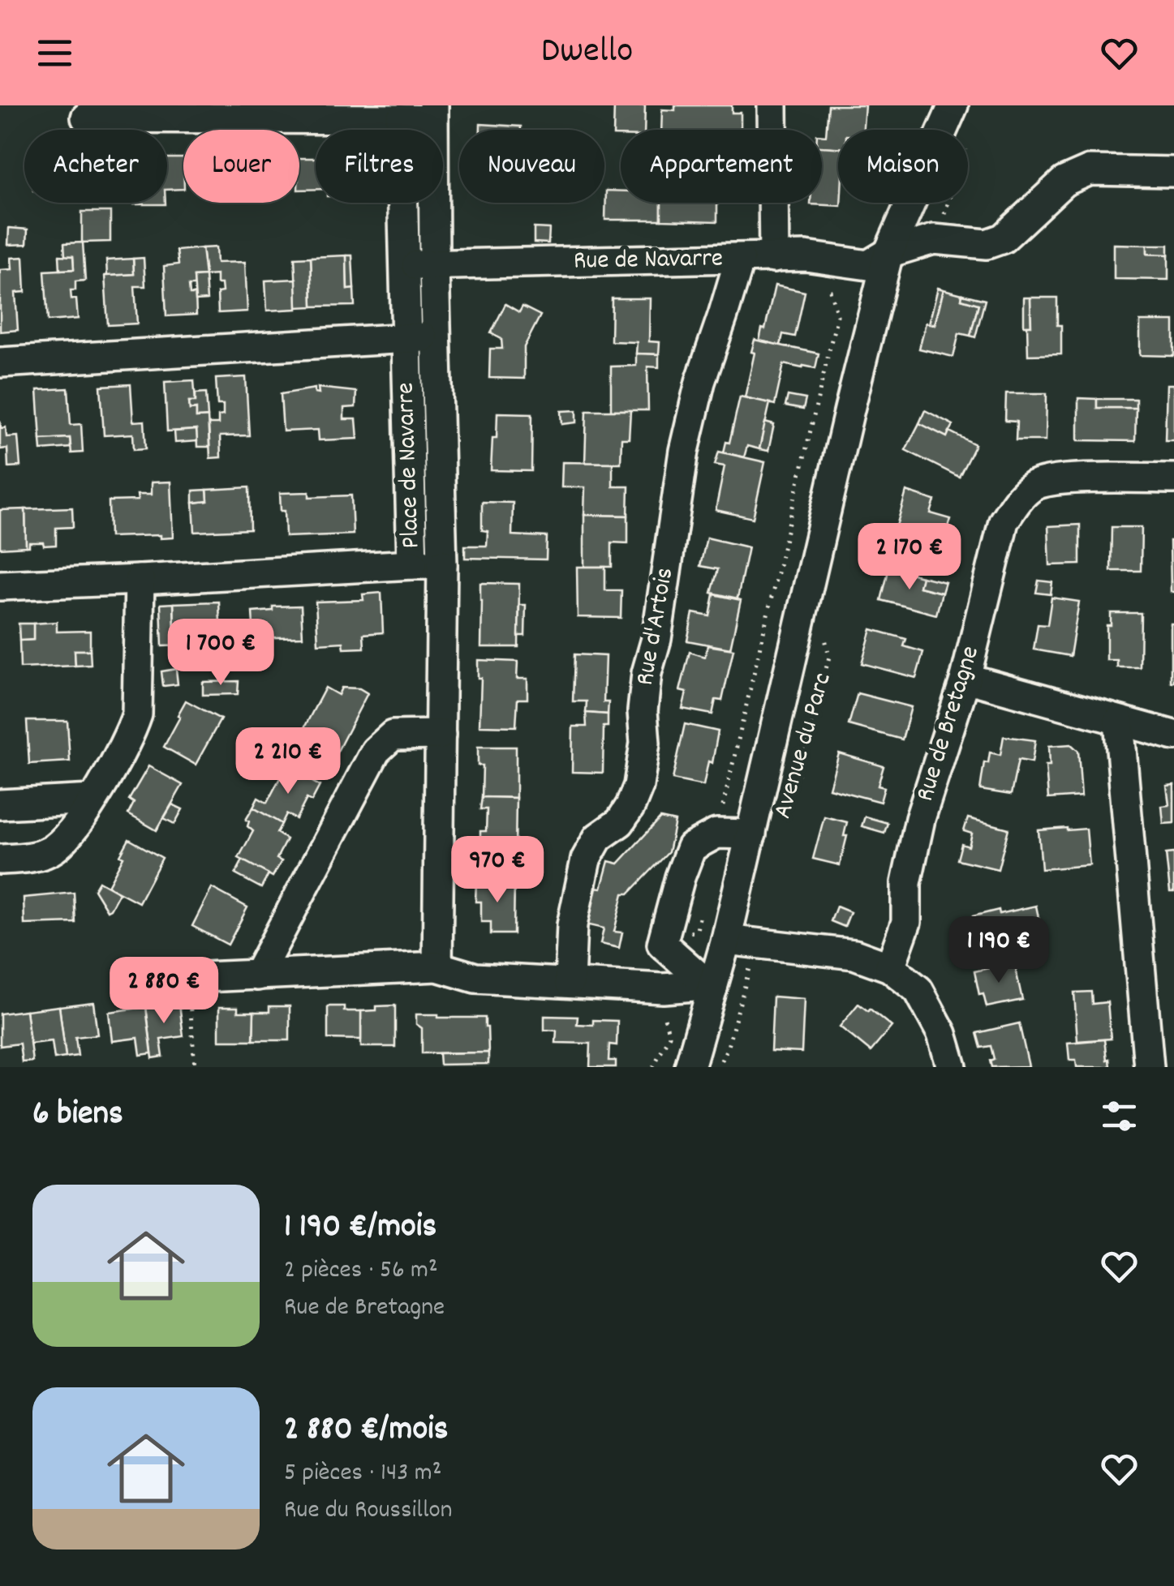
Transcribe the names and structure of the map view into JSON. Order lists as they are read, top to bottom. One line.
{"streets":{"street":["Rue de Navarre","Place de Navarre","Rue d'Artois","Rue de Bretagne","Avenue du Parc"]},"crossings":[["Rue de Navarre","Place de Navarre"],["Rue de Navarre","Rue d'Artois"],["Rue de Navarre","Avenue du Parc"]],"page":{"header":"Dwello","chip":["Acheter","Louer","Filtres","Nouveau","Appartement","Maison"],"price":["2 170 €","1 700 €","2 210 €","970 €","1 190 €","2 880 €"],"heading":"6 biens","list":[{"name":"1 190 €/mois","note":"2 pièces · 56 m² · Rue de Bretagne"},{"name":"2 880 €/mois","note":"5 pièces · 143 m² · Rue du Roussillon"}]}}
